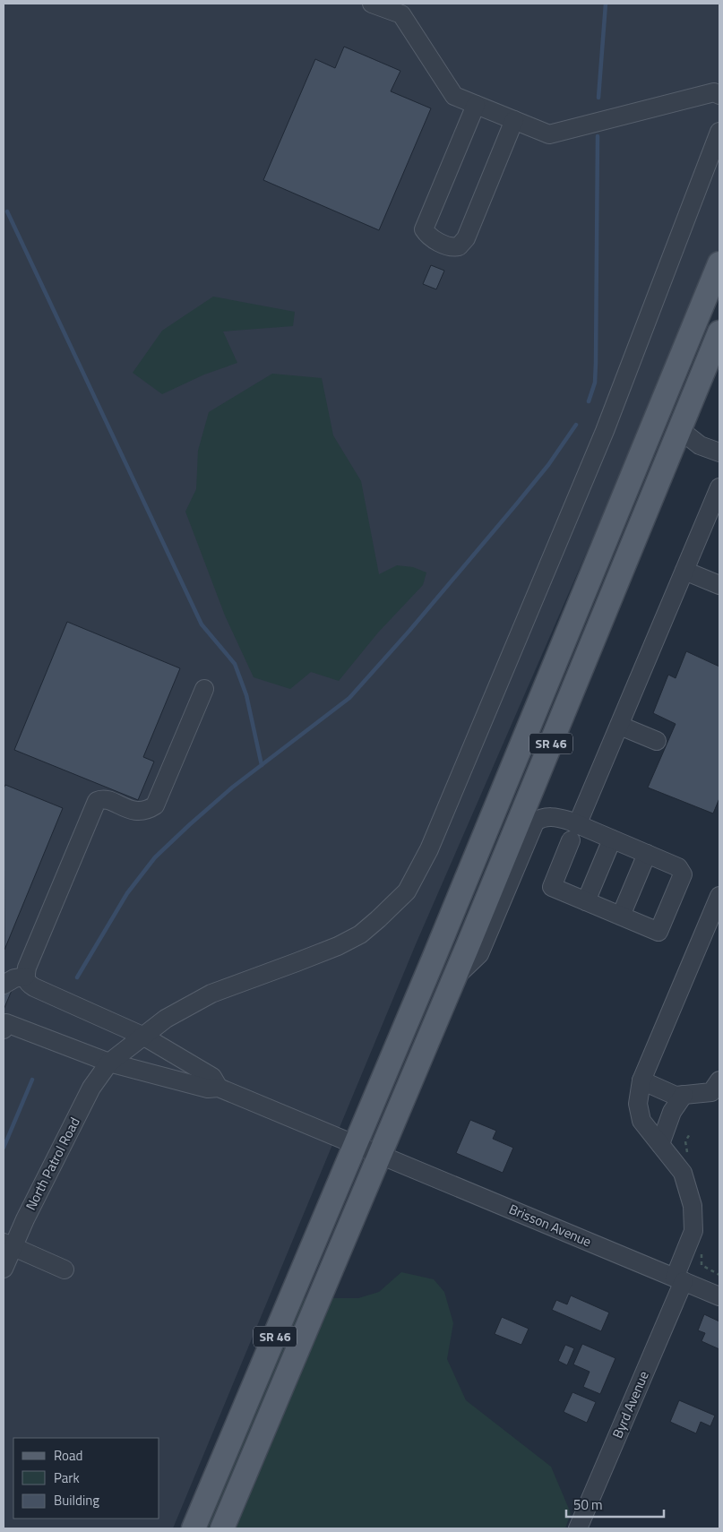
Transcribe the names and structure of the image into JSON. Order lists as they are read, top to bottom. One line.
{"streets":{"main road":["SR 46"],"street":["North Patrol Road","Brisson Avenue","Byrd Avenue"]},"crossings":[["SR 46","Brisson Avenue"],["Brisson Avenue","Byrd Avenue"]],"legend":["Road","Park","Building"],"scale_bar":"50 m"}
